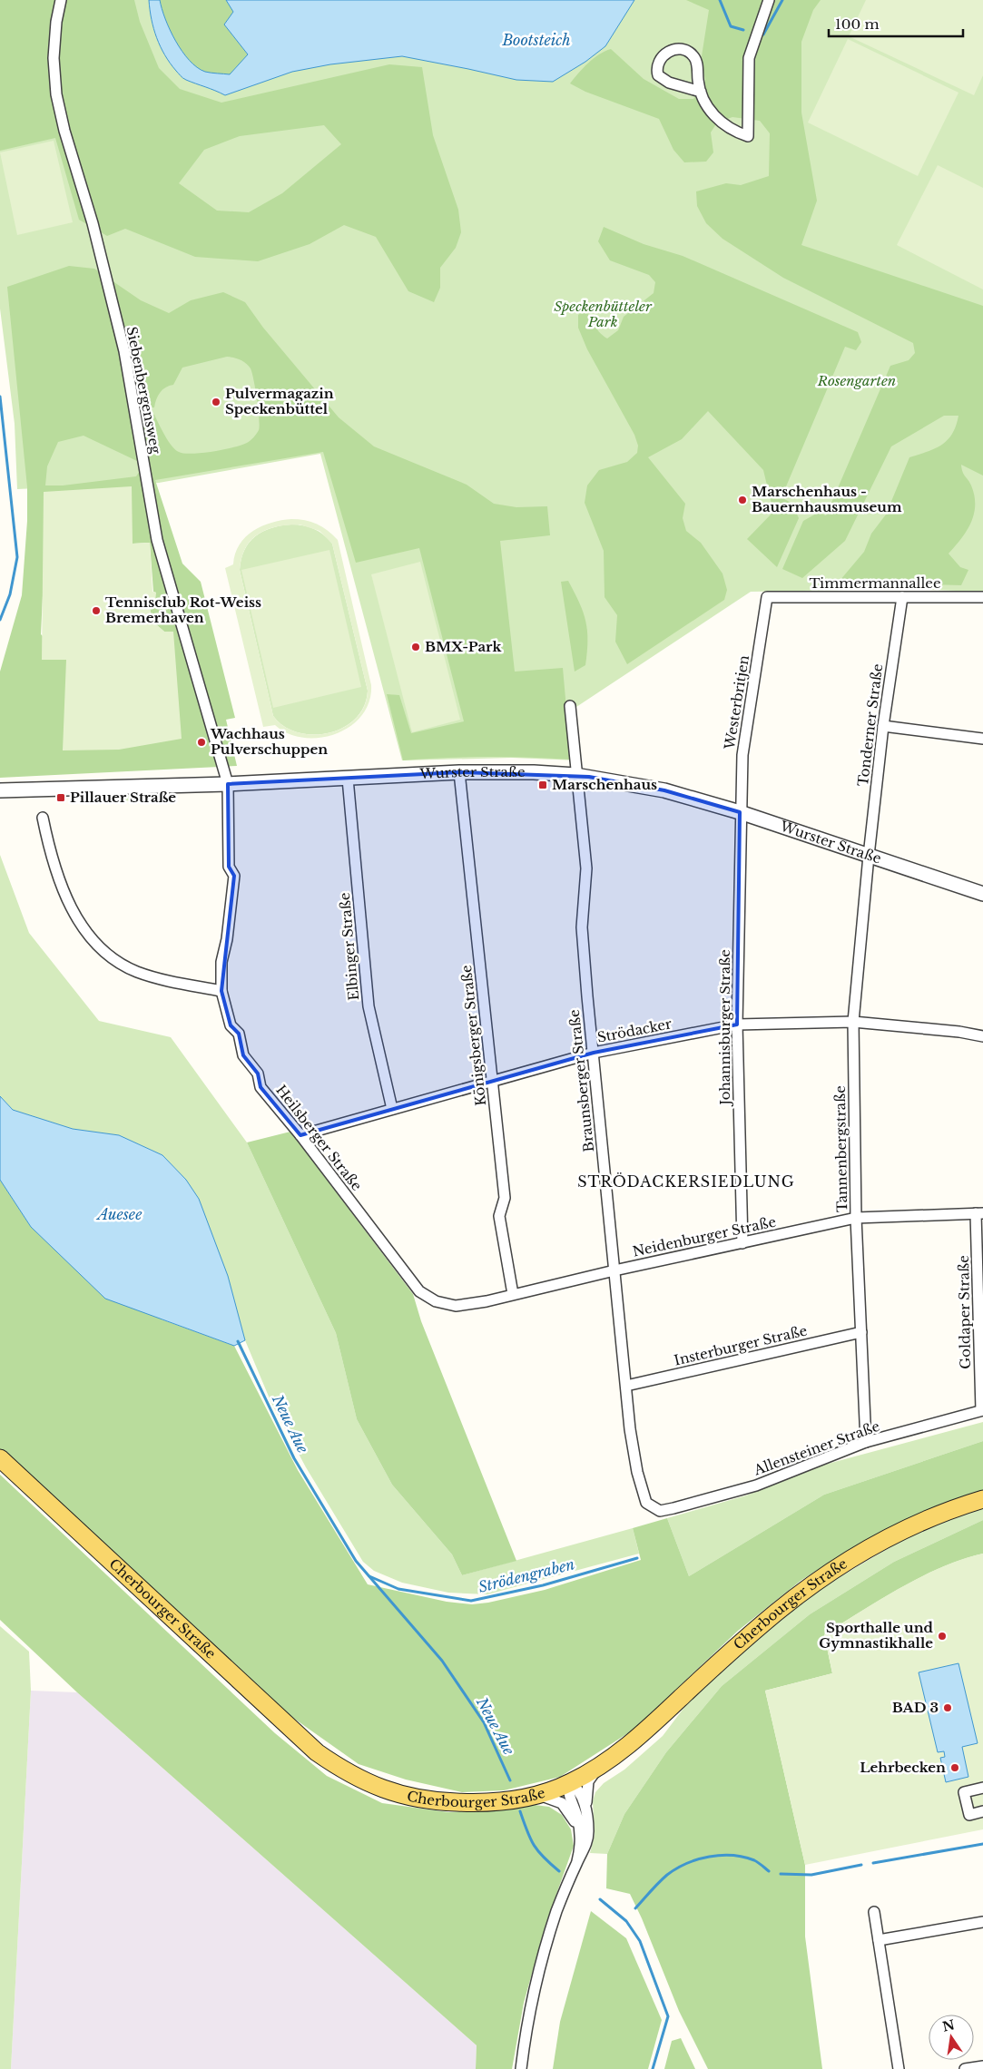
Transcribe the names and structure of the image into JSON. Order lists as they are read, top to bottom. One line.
{"streets":{"main road":["Cherbourger Straße"],"street":["Siebenbergensweg","Timmermannallee","Westerbritjen","Tonderner Straße","Wurster Straße","Elbinger Straße","Johannisburger Straße","Strödacker","Königsberger Straße","Braunsberger Straße","Heilsberger Straße","Tannenbergstraße","Neidenburger Straße","Goldaper Straße","Insterburger Straße","Allensteiner Straße"]},"crossings":[["Siebenbergensweg","Wurster Straße"],["Siebenbergensweg","Heilsberger Straße"],["Timmermannallee","Westerbritjen"],["Timmermannallee","Tonderner Straße"],["Westerbritjen","Wurster Straße"],["Westerbritjen","Johannisburger Straße"],["Tonderner Straße","Wurster Straße"],["Tonderner Straße","Tannenbergstraße"],["Wurster Straße","Elbinger Straße"],["Wurster Straße","Johannisburger Straße"],["Wurster Straße","Königsberger Straße"],["Wurster Straße","Braunsberger Straße"],["Wurster Straße","Heilsberger Straße"],["Wurster Straße","Tannenbergstraße"],["Elbinger Straße","Strödacker"],["Johannisburger Straße","Strödacker"],["Johannisburger Straße","Neidenburger Straße"],["Strödacker","Königsberger Straße"],["Strödacker","Braunsberger Straße"],["Strödacker","Heilsberger Straße"],["Strödacker","Tannenbergstraße"],["Königsberger Straße","Neidenburger Straße"],["Braunsberger Straße","Neidenburger Straße"],["Braunsberger Straße","Insterburger Straße"],["Braunsberger Straße","Allensteiner Straße"],["Heilsberger Straße","Neidenburger Straße"],["Tannenbergstraße","Neidenburger Straße"],["Tannenbergstraße","Insterburger Straße"],["Tannenbergstraße","Allensteiner Straße"],["Neidenburger Straße","Goldaper Straße"],["Goldaper Straße","Allensteiner Straße"]],"districts":["STRÖDACKERSIEDLUNG"],"water":["Bootsteich","Auesee","Neue Aue","Strödengraben"],"parks":["Speckenbütteler Park","Rosengarten"],"places":{"other":["Pulvermagazin Speckenbüttel","Marschenhaus - Bauernhausmuseum","Tennisclub Rot-Weiss Bremerhaven","BMX-Park","Wachhaus Pulverschuppen","Sporthalle und Gymnastikhalle","BAD 3","Lehrbecken"],"transit":["Marschenhaus","Pillauer Straße"]},"scale_bar":"100 m","north":"top"}
